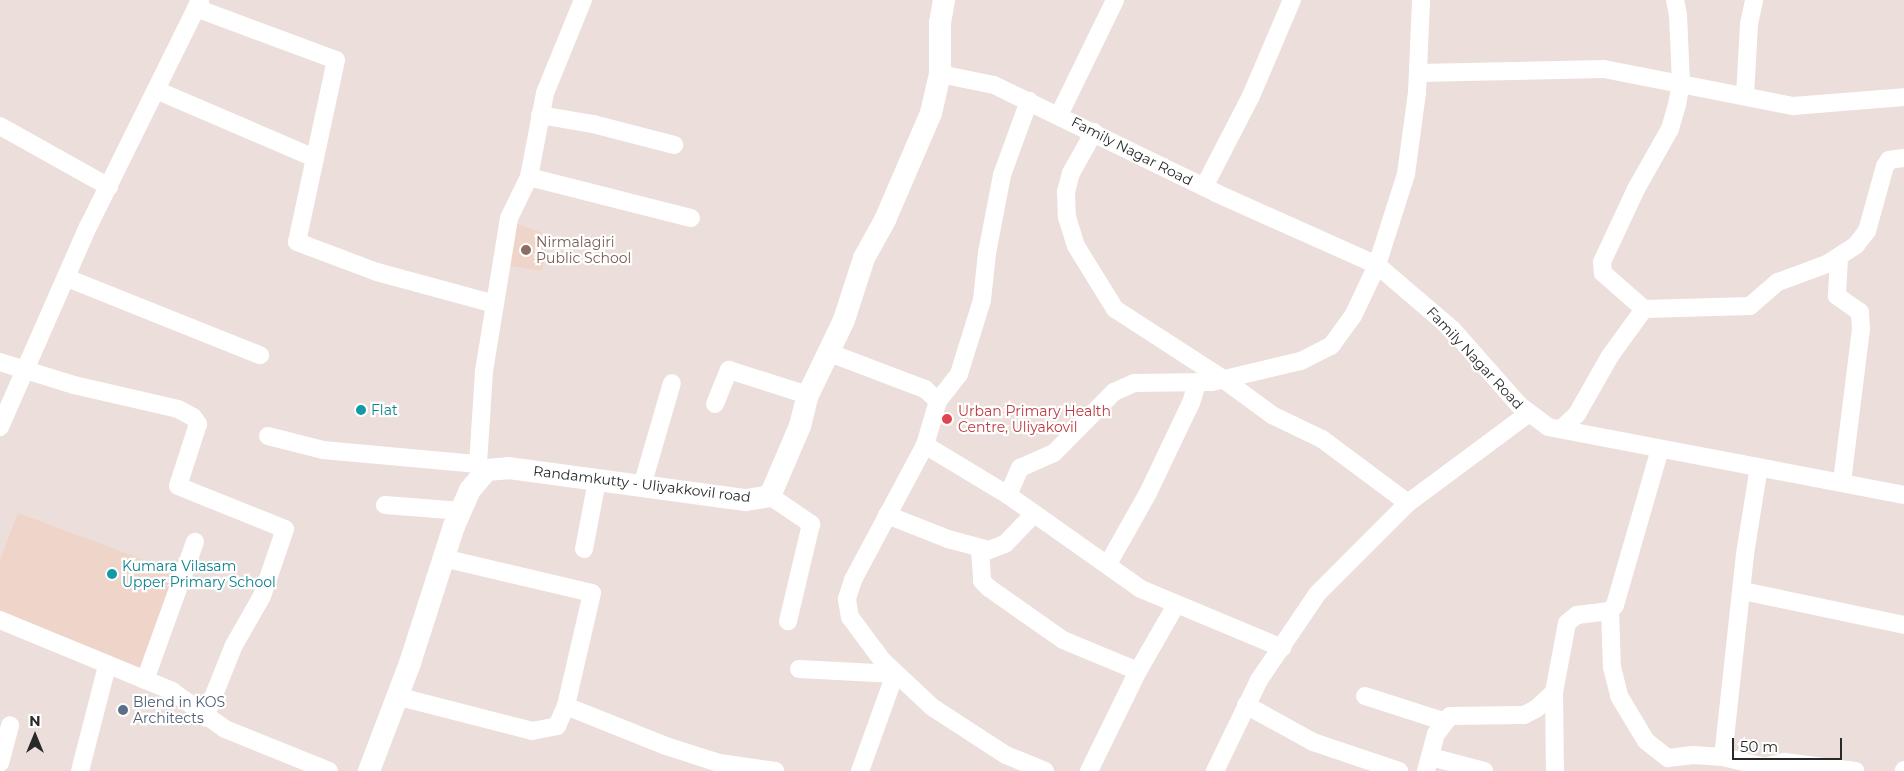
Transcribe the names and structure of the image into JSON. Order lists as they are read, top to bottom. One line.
{"streets":{"street":["Family Nagar Road","Randamkutty - Uliyakkovil road"]},"crossings":[["Family Nagar Road","Randamkutty - Uliyakkovil road"]],"places":["Nirmalagiri Public School","Flat","Urban Primary Health Centre, Uliyakovil","Kumara Vilasam Upper Primary School","Blend in KOS Architects"],"scale_bar":"50 m","north":"top"}
